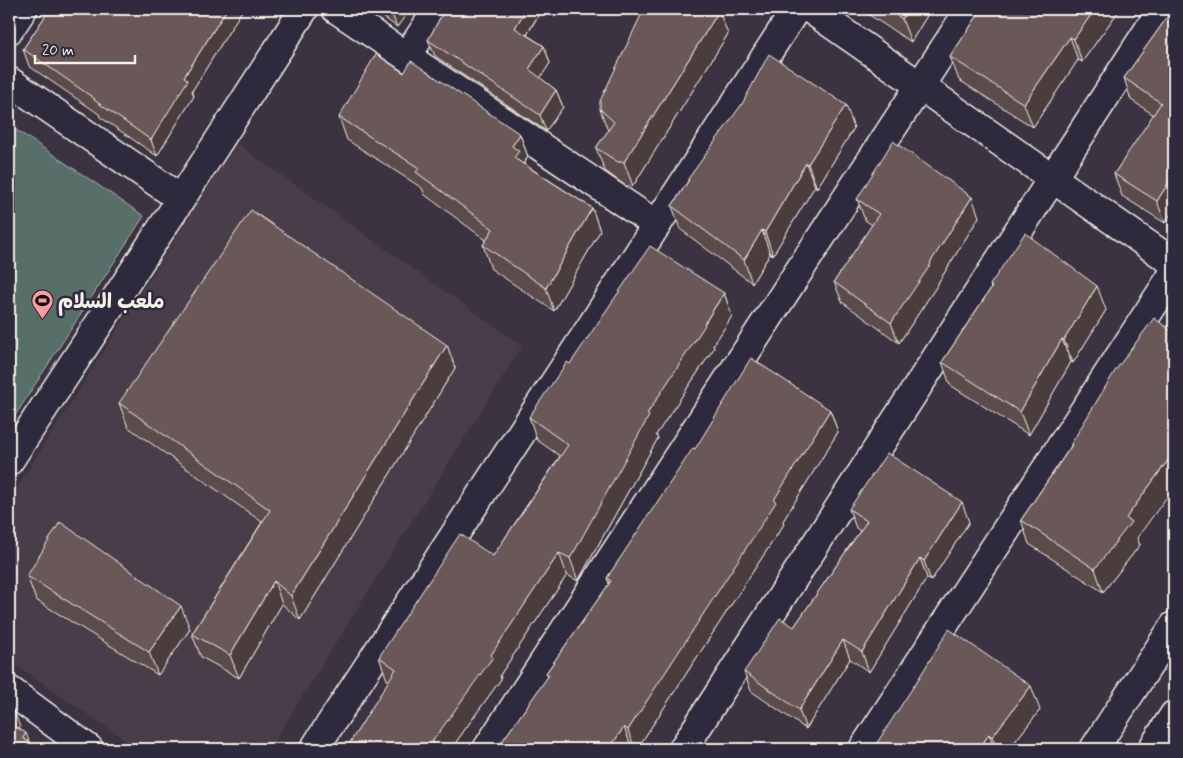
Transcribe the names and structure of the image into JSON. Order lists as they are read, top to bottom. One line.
{"places":{"sports":["ملعب السلام"]},"scale_bar":"20 m"}
